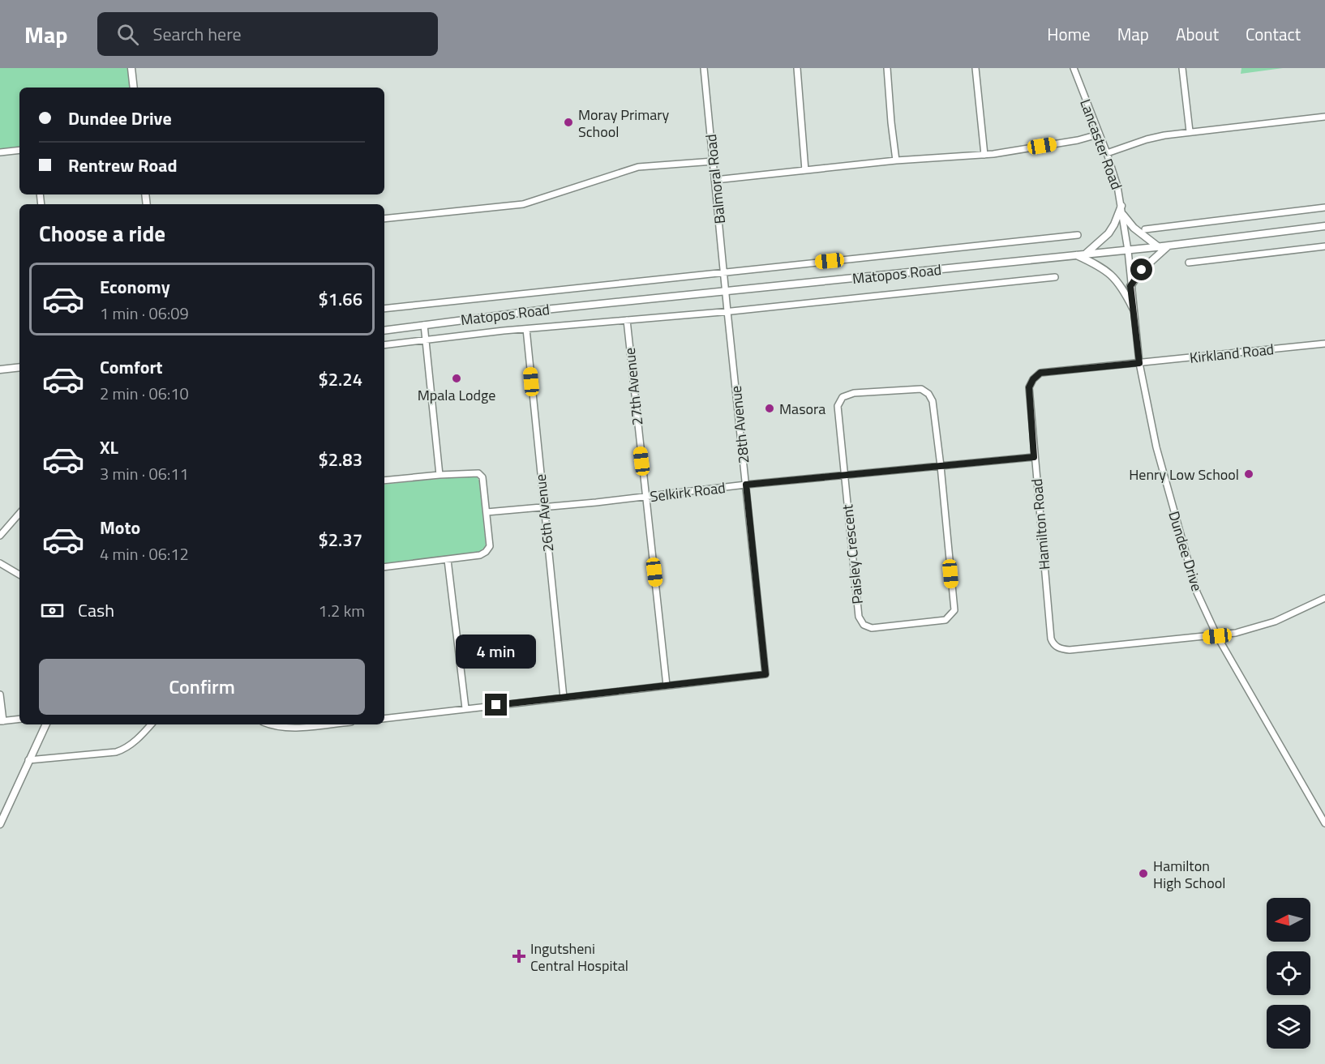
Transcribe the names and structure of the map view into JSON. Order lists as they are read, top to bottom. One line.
{"streets":{"main road":["Matopos Road"],"street":["Lancaster Road","Balmoral Road","Kirkland Road","27th Avenue","28th Avenue","Selkirk Road","26th Avenue","Hamilton Road","Dundee Drive","Paisley Crescent"]},"crossings":[["Lancaster Road","Matopos Road"],["Lancaster Road","Dundee Drive"],["Balmoral Road","Matopos Road"],["Balmoral Road","28th Avenue"],["Matopos Road","28th Avenue"],["Matopos Road","Dundee Drive"],["Kirkland Road","Hamilton Road"],["Kirkland Road","Dundee Drive"],["27th Avenue","28th Avenue"],["27th Avenue","Selkirk Road"],["28th Avenue","Selkirk Road"],["Selkirk Road","26th Avenue"],["Selkirk Road","Hamilton Road"],["Selkirk Road","Paisley Crescent"],["Hamilton Road","Dundee Drive"]],"places":{"other":["Moray Primary School","Mpala Lodge","Masora","Henry Low School","Hamilton High School"],"health":["Ingutsheni Central Hospital"]},"north":"left","page":{"header":"Map","search":"Search here","nav":["Home","Map","About","Contact"],"banner":["Dundee Drive","Rentrew Road"],"heading":"Choose a ride","list":[{"name":"Economy","note":"1 min · 06:09","value":"$1.66"},{"name":"Comfort","note":"2 min · 06:10","value":"$2.24"},{"name":"XL","note":"3 min · 06:11","value":"$2.83"},{"name":"Moto","note":"4 min · 06:12","value":"$2.37"}],"pay":["Cash","1.2 km"],"bubble":"4 min","buttons":"Confirm"}}
